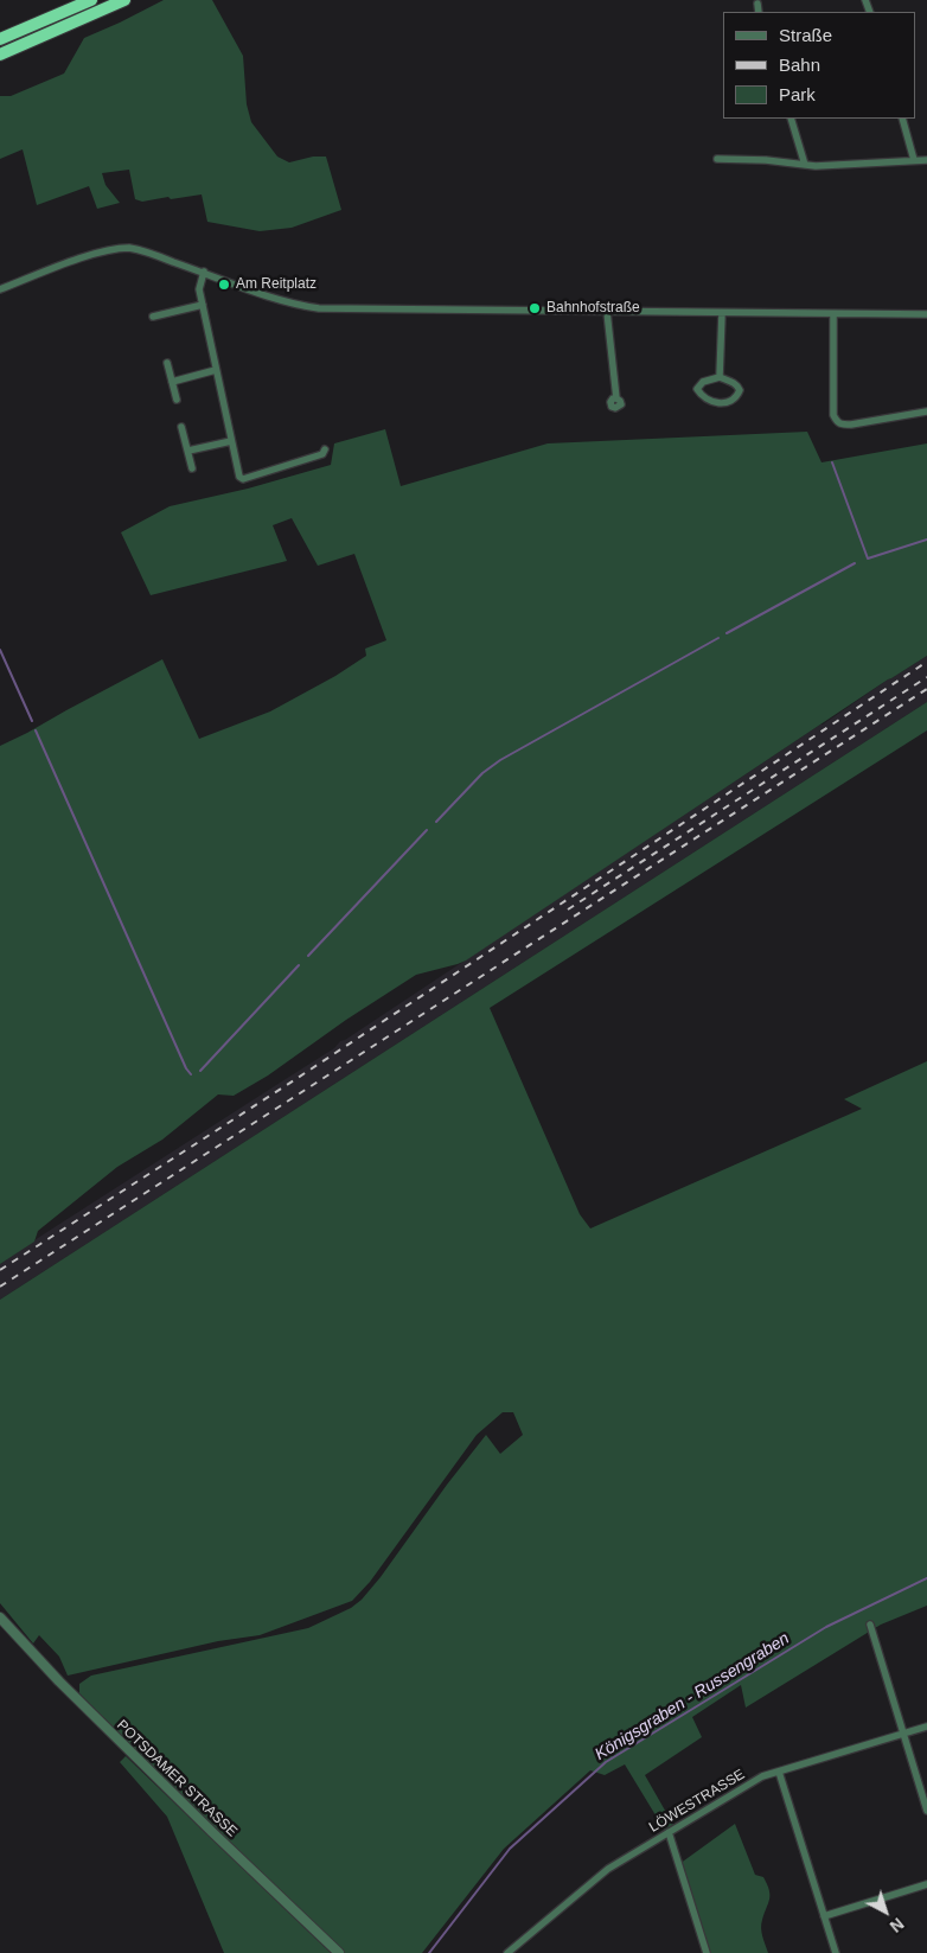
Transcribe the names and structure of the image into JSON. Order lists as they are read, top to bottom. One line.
{"streets":{"street":["POTSDAMER STRASSE","LÖWESTRASSE"]},"water":["Königsgraben - Russengraben"],"places":["Am Reitplatz","Bahnhofstraße"],"legend":["Straße","Bahn","Park"],"north":"bottom right"}
